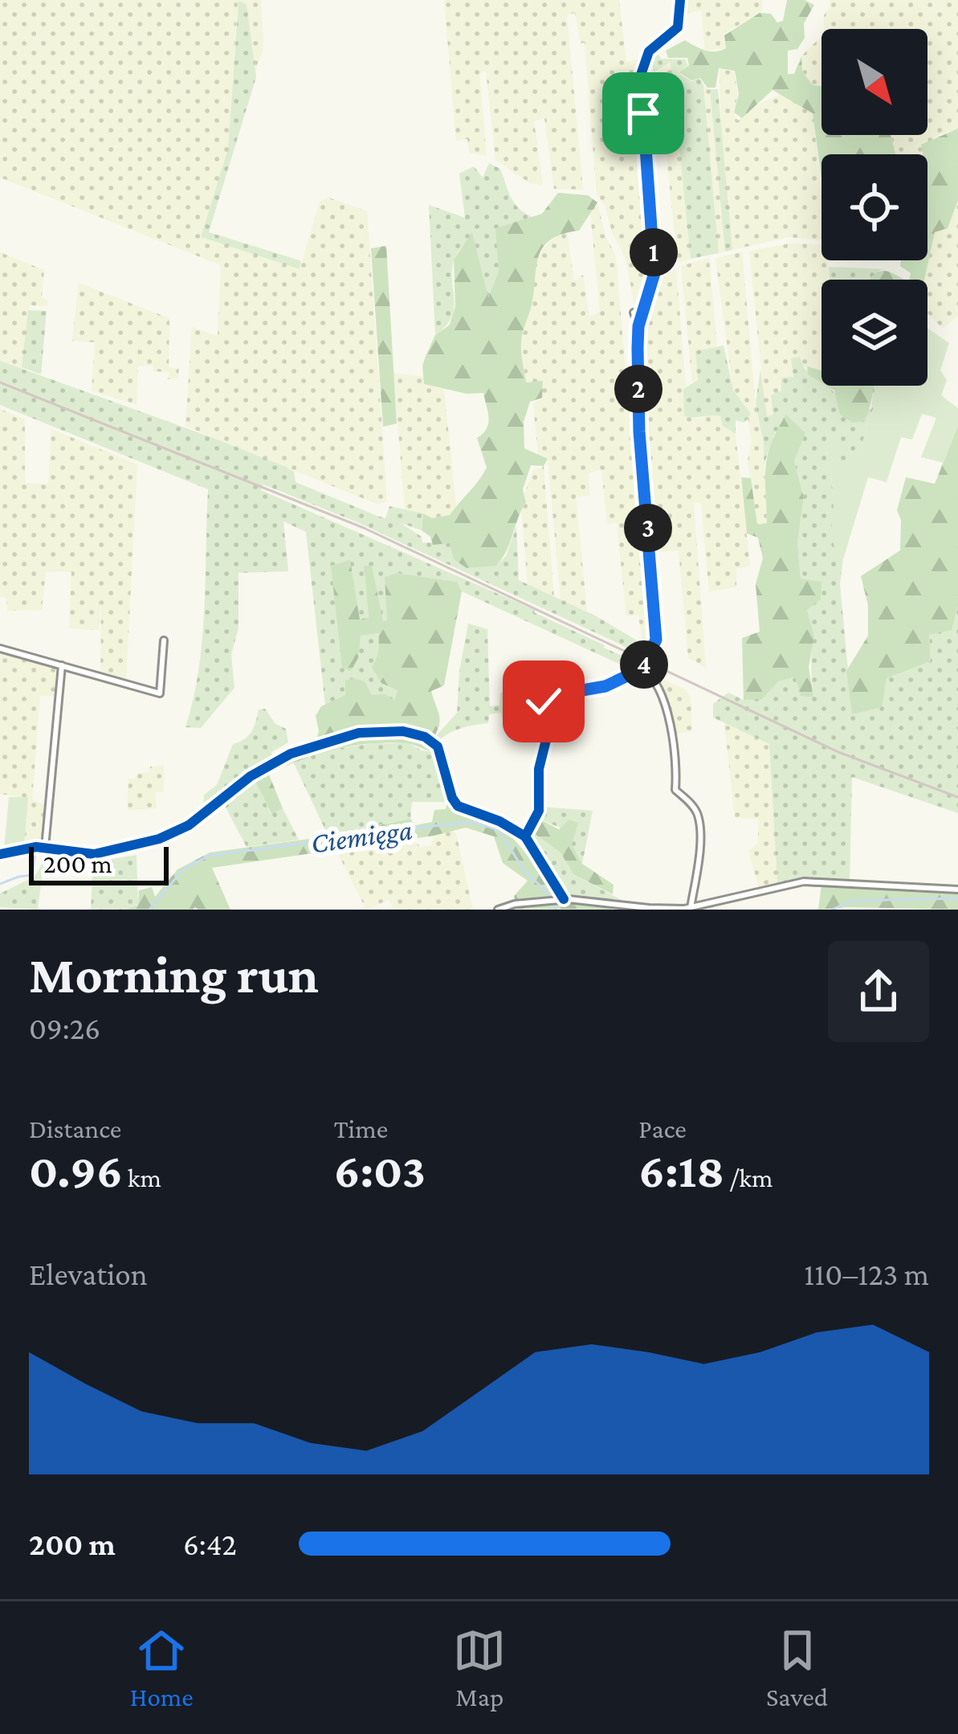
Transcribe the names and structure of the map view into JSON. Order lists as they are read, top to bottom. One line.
{"water":["Ciemięga"],"scale_bar":"200 m","north":"bottom right","page":{"pins":["1","2","3","4"],"scale":"200 m","heading":["Morning run","09:26"],"stats":[["Distance","0.96 km"],["Time","6:03"],["Pace","6:18 /km"]],"chart":["Elevation","110–123 m"],"list":[{"name":"200 m","note":"6:42"}],"tabs":["Home","Map","Saved"]}}
